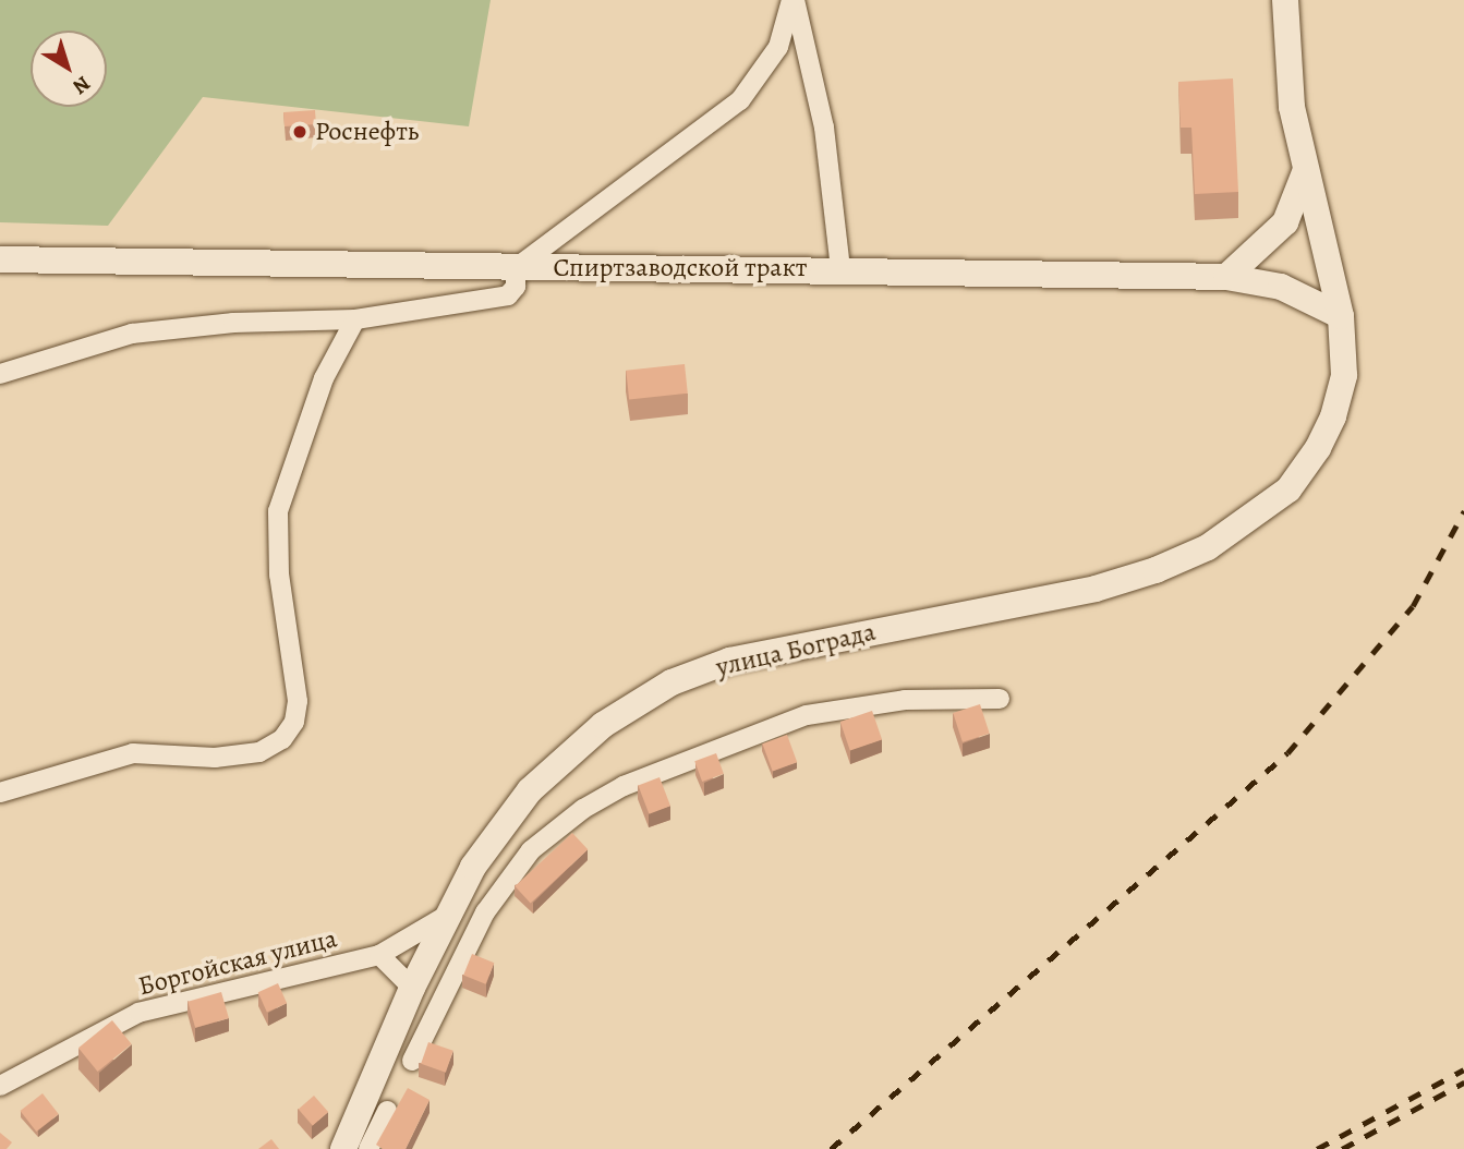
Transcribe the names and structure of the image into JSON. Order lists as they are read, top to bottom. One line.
{"streets":{"main road":["Спиртзаводской тракт","улица Бограда"],"street":["Боргойская улица"]},"crossings":[["Спиртзаводской тракт","улица Бограда"],["улица Бограда","Боргойская улица"]],"places":["Роснефть"],"north":"bottom right"}
